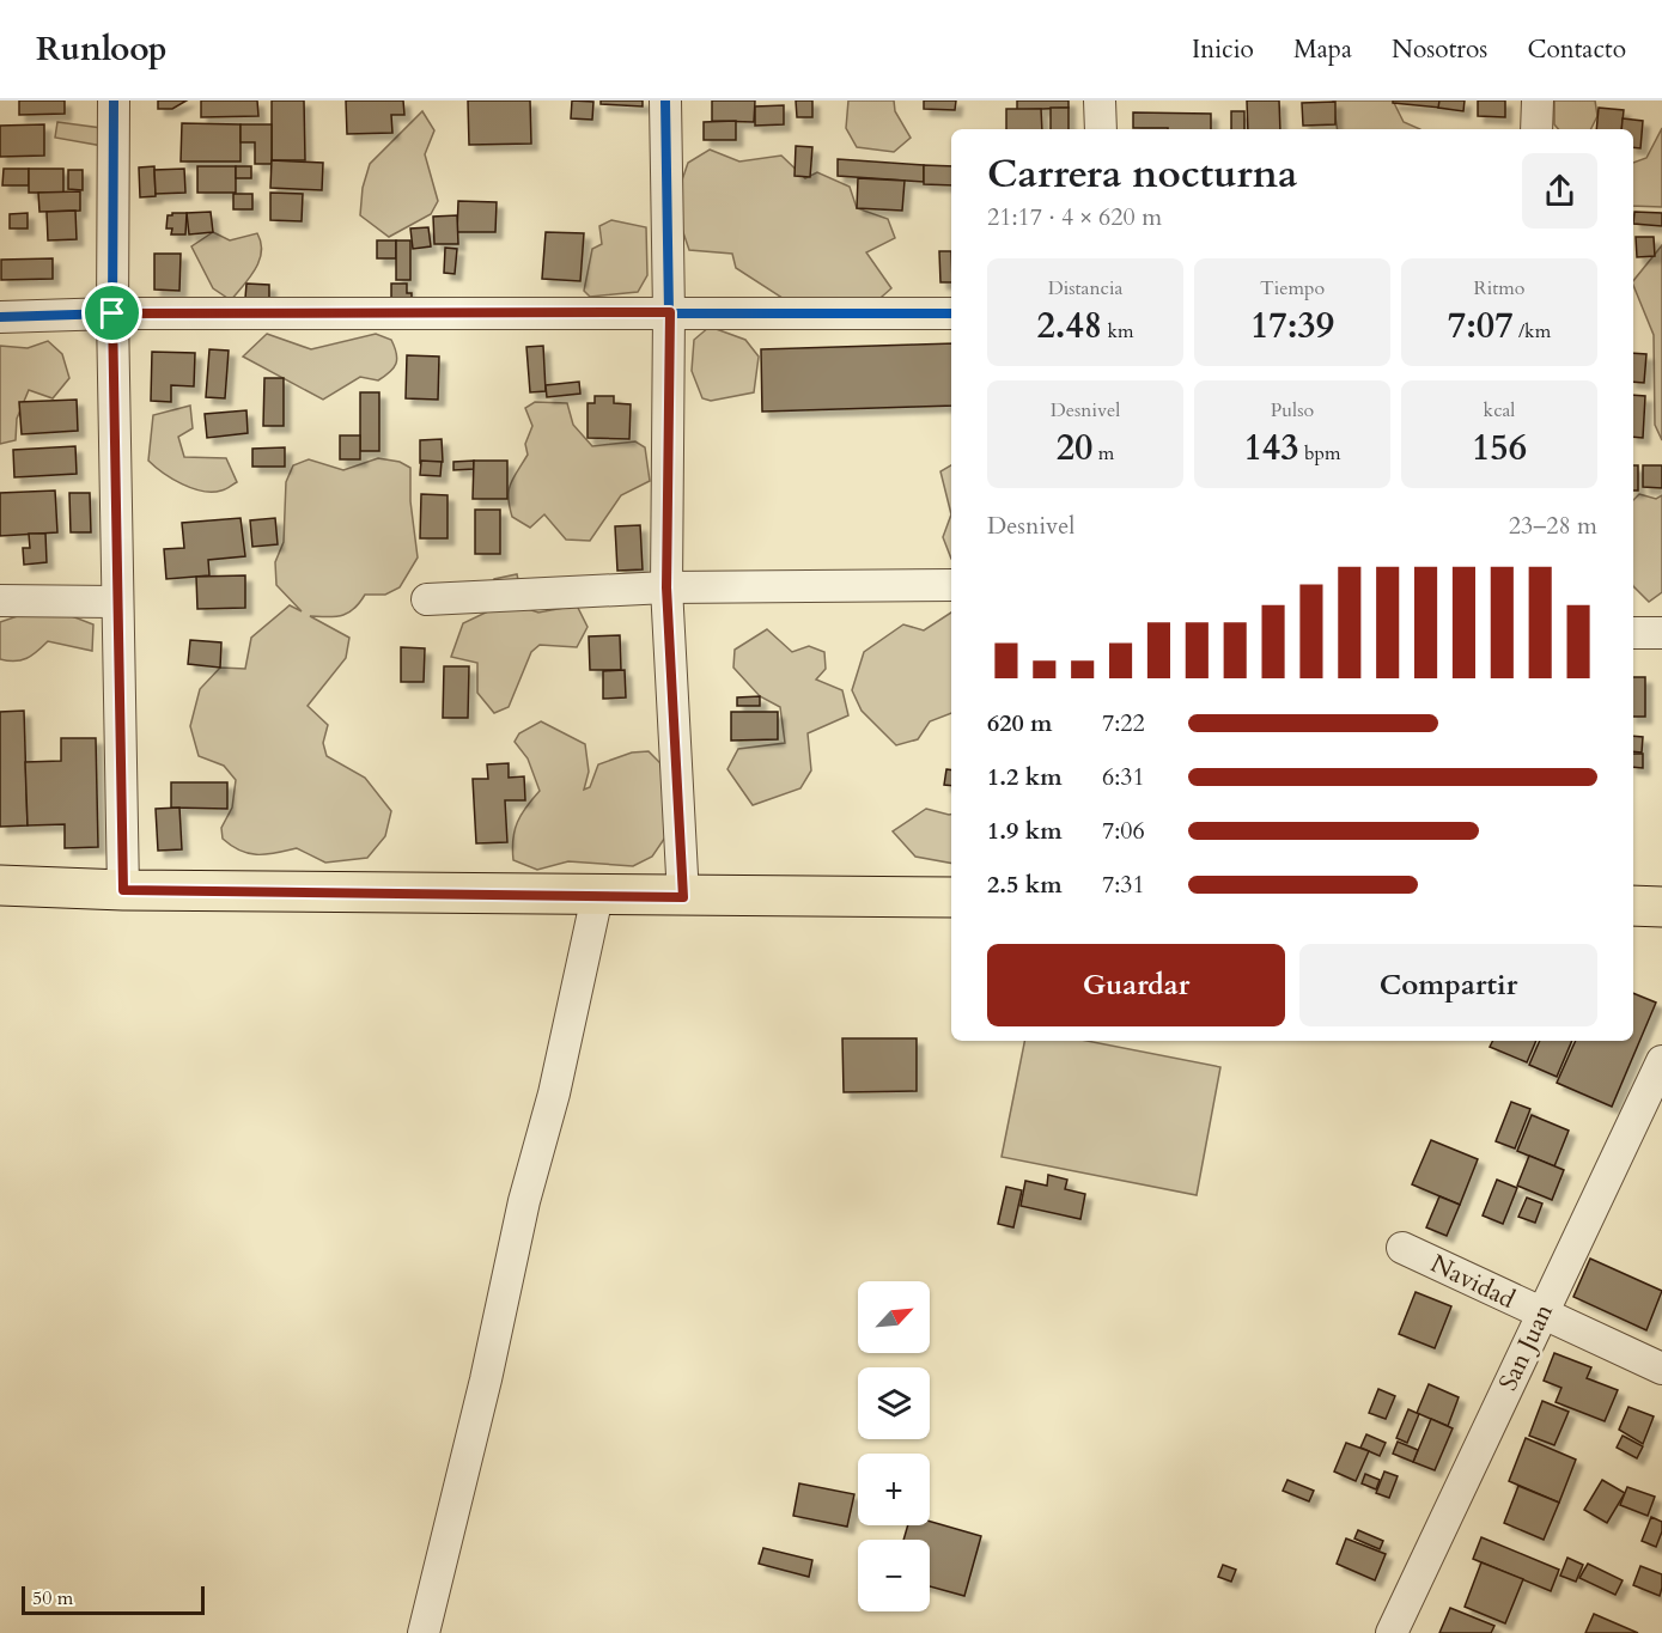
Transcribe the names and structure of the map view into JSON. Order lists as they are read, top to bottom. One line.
{"streets":{"street":["Navidad","San Juan"]},"crossings":[["Navidad","San Juan"]],"scale_bar":"50 m","north":"top right","page":{"header":"Runloop","nav":["Inicio","Mapa","Nosotros","Contacto"],"heading":["Carrera nocturna","21:17 · 4 × 620 m"],"stats":[["Distancia","2.48 km"],["Tiempo","17:39"],["Ritmo","7:07 /km"],["Desnivel","20 m"],["Pulso","143 bpm"],["kcal","156"]],"chart":["Desnivel","23–28 m"],"list":[{"name":"620 m","note":"7:22"},{"name":"1.2 km","note":"6:31"},{"name":"1.9 km","note":"7:06"},{"name":"2.5 km","note":"7:31"}],"buttons":["Guardar","Compartir"],"map_buttons":["+","−"],"scale":"50 m"}}
